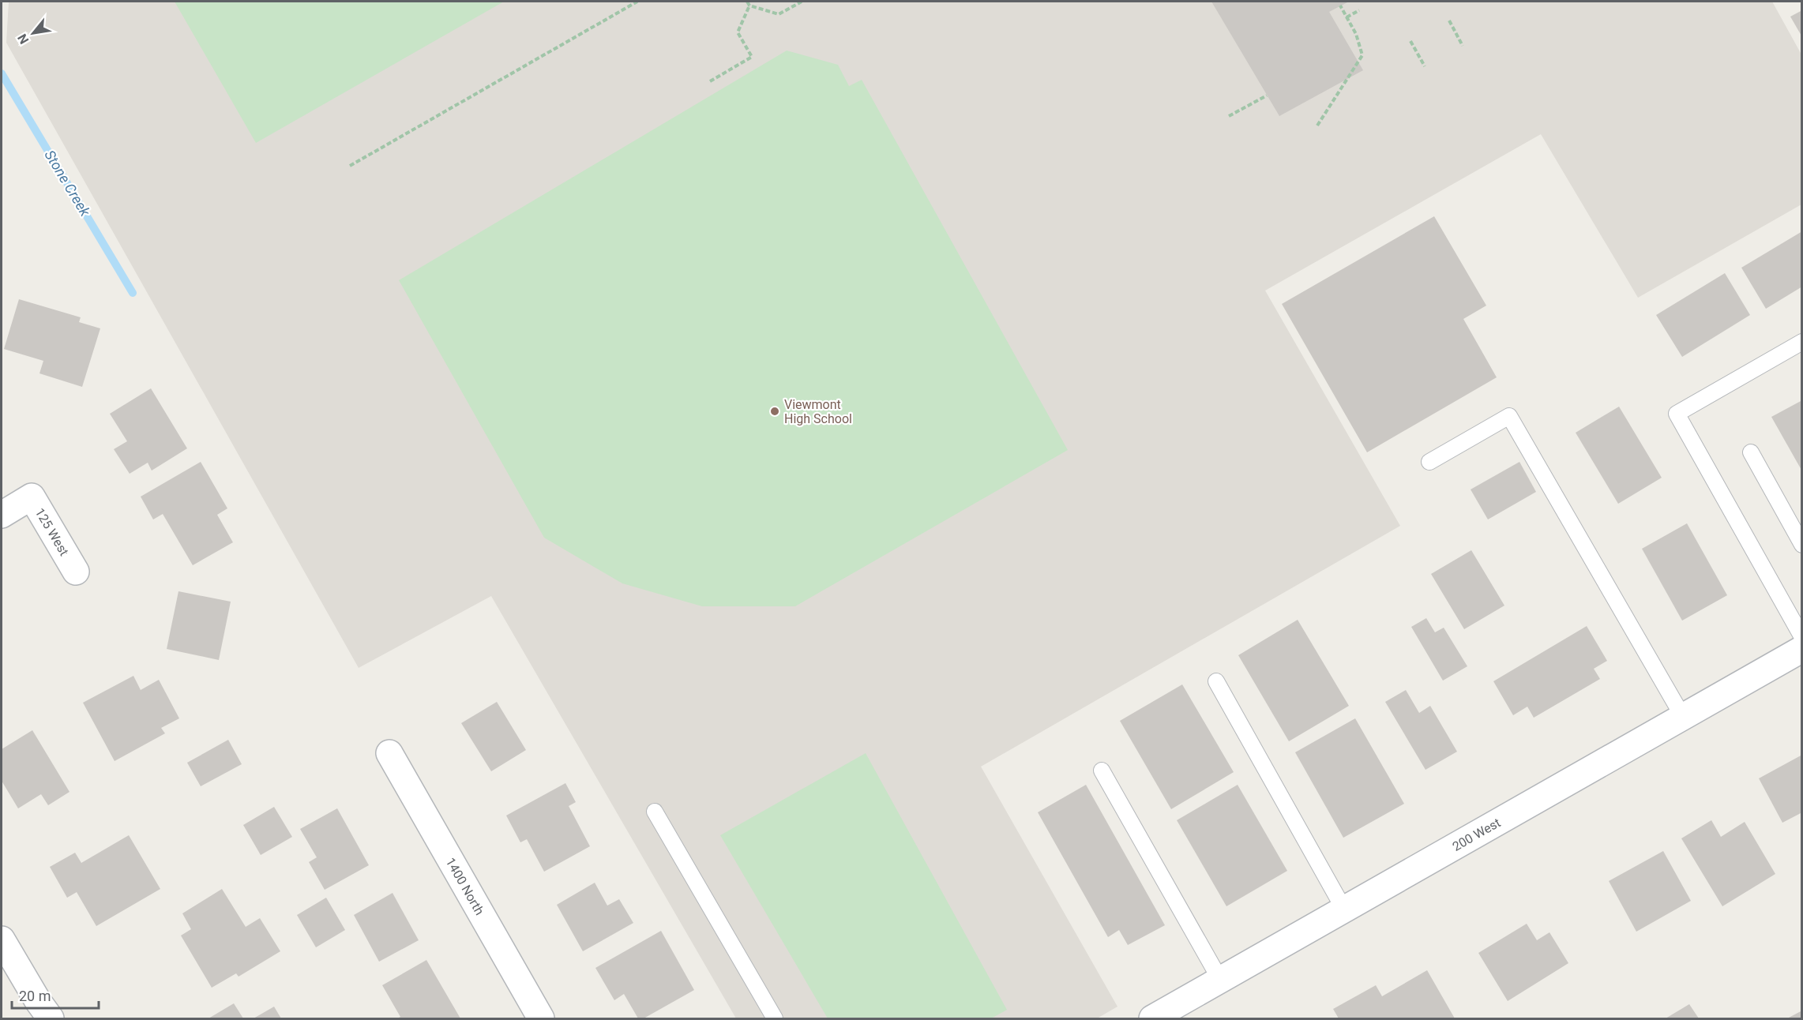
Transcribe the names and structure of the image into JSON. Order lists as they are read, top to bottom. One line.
{"streets":{"main road":["125 West","200 West","1400 North"]},"water":["Stone Creek"],"places":["Viewmont High School"],"scale_bar":"20 m","north":"bottom left"}
